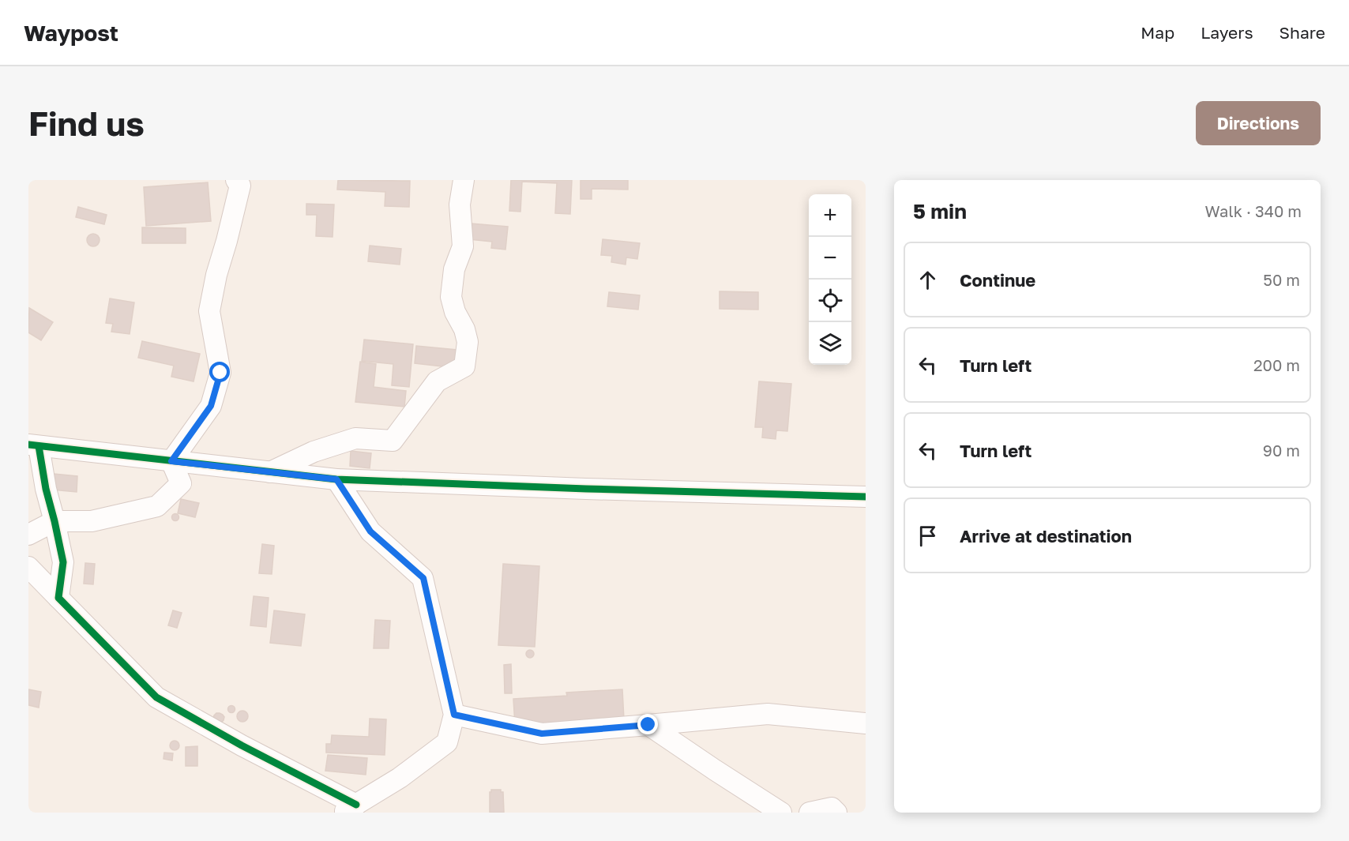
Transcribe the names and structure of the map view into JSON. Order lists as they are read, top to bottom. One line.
{"page":{"header":"Waypost","nav":["Map","Layers","Share"],"buttons":"Directions","title":"Find us","heading":["5 min","Walk · 340 m"],"map_buttons":["+","−"],"list":[["Continue","50 m"],["Turn left","200 m"],["Turn left","90 m"],"Arrive at destination"]}}
